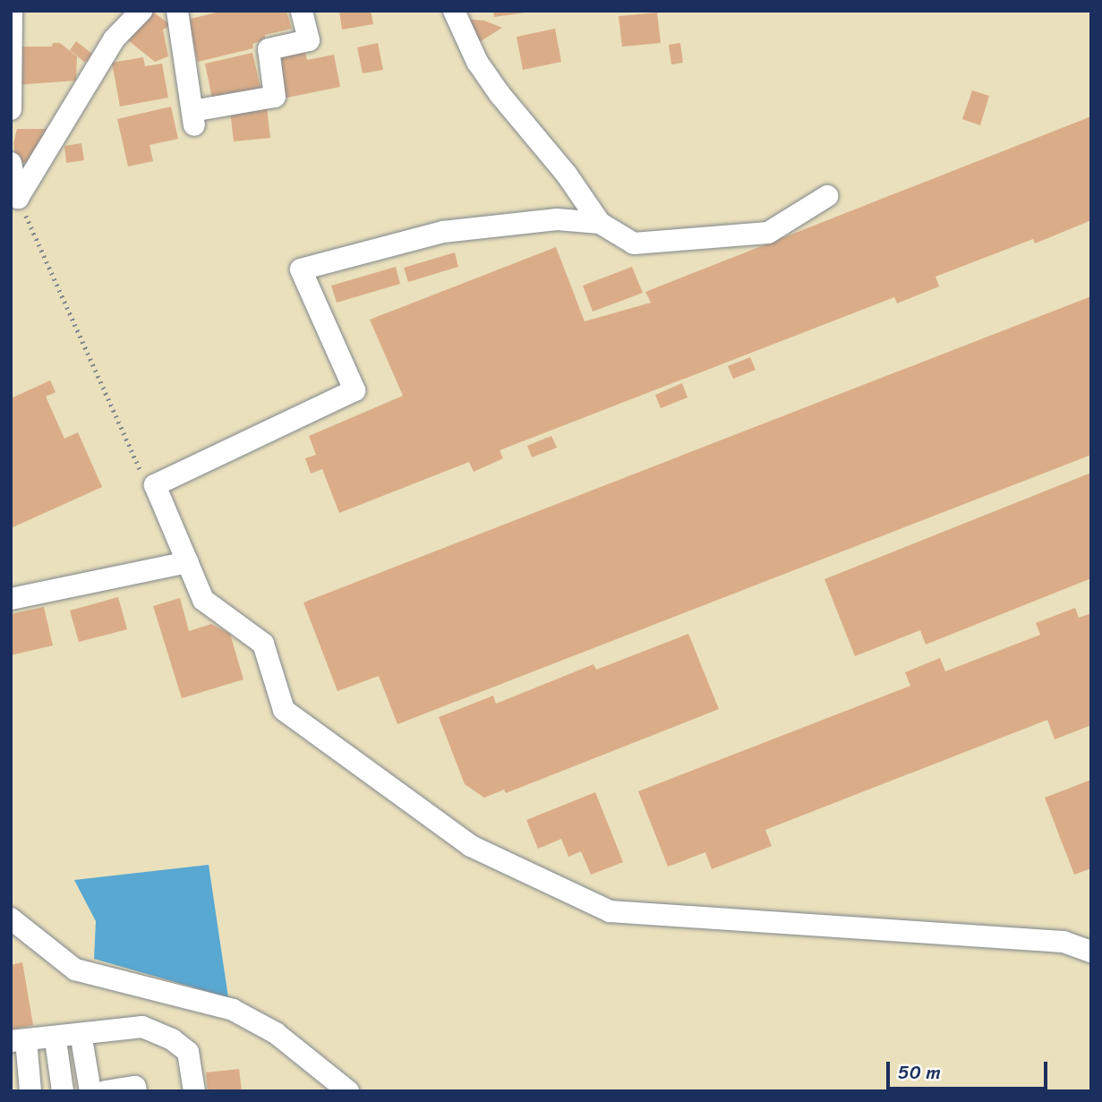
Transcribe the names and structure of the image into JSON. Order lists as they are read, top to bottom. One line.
{"scale_bar":"50 m"}
